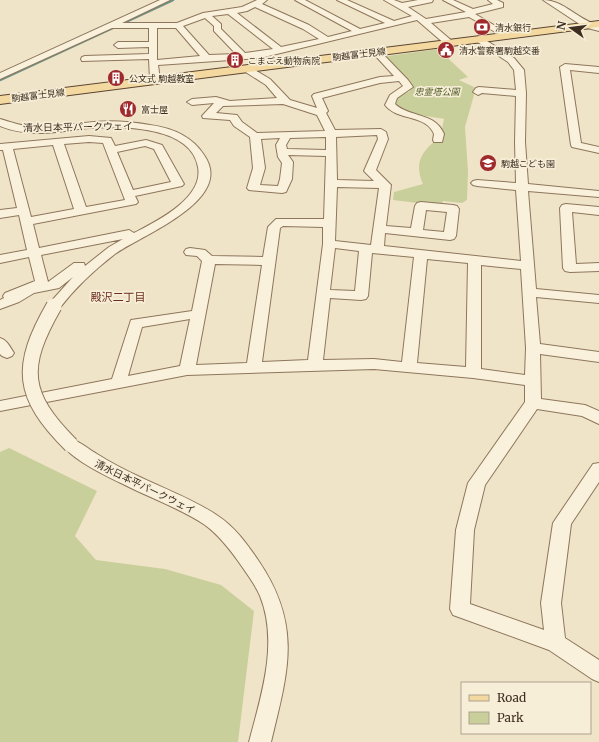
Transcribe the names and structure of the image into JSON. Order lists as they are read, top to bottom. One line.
{"streets":{"main road":["駒越富士見線"],"street":["清水日本平パークウェイ"]},"districts":["殿沢二丁目"],"parks":["忠霊塔公園"],"places":{"bank":["清水銀行"],"public building":["清水警察署駒越交番"],"building":["こまごえ動物病院","公文式 駒越教室"],"restaurant":["富士屋"],"school or university":["駒越こども園"]},"legend":["Road","Park"],"north":"left"}
